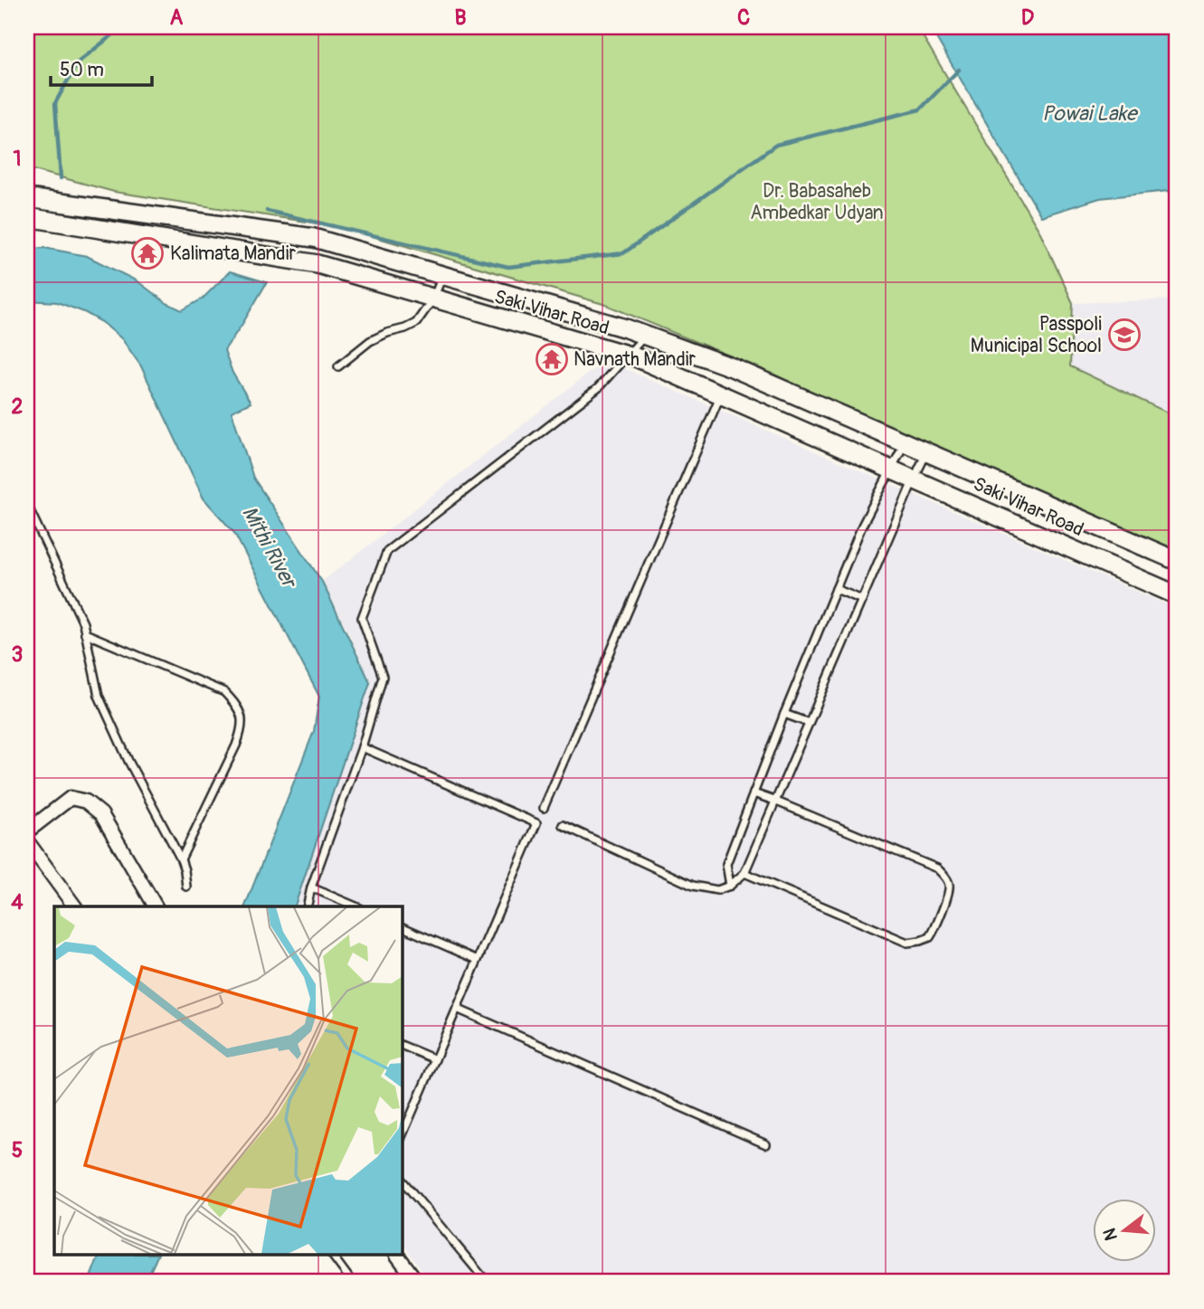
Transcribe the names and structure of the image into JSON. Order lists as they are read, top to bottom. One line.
{"streets":{"main road":["Saki Vihar Road"]},"water":["Powai Lake","Mithi River"],"parks":["Dr. Babasaheb Ambedkar Udyan"],"places":{"temple":["Kalimata Mandir","Navnath Mandir"],"school or university":["Passpoli Municipal School"]},"scale_bar":"50 m","north":"left","grid":{"columns":["A","B","C","D"],"rows":["1","2","3","4","5"]}}
